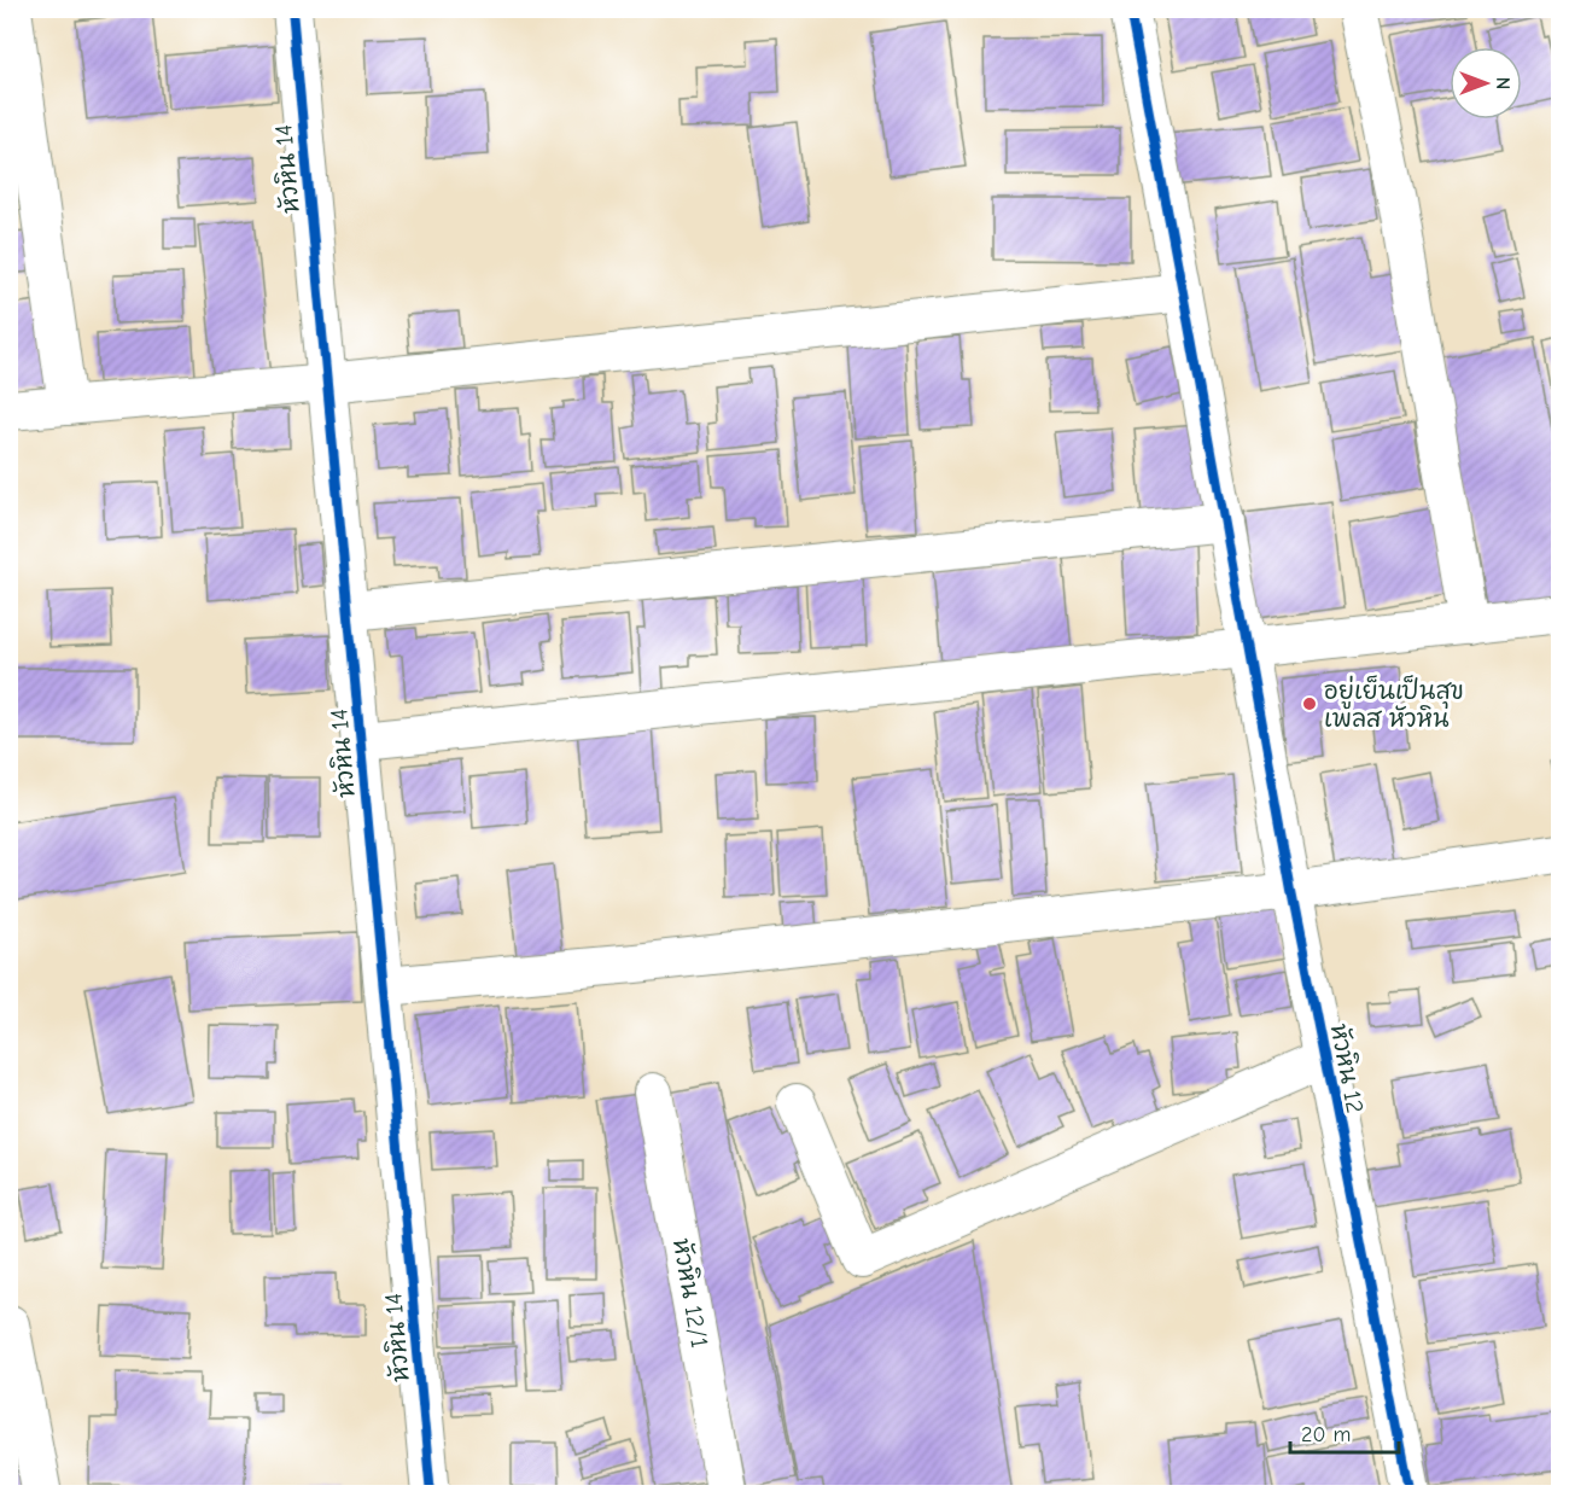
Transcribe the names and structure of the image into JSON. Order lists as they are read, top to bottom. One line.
{"streets":{"street":["หัวหิน 14","หัวหิน 12","หัวหิน 12/1"]},"places":["อยู่เย็นเป็นสุข เพลส หัวหิน"],"scale_bar":"20 m","north":"right"}
